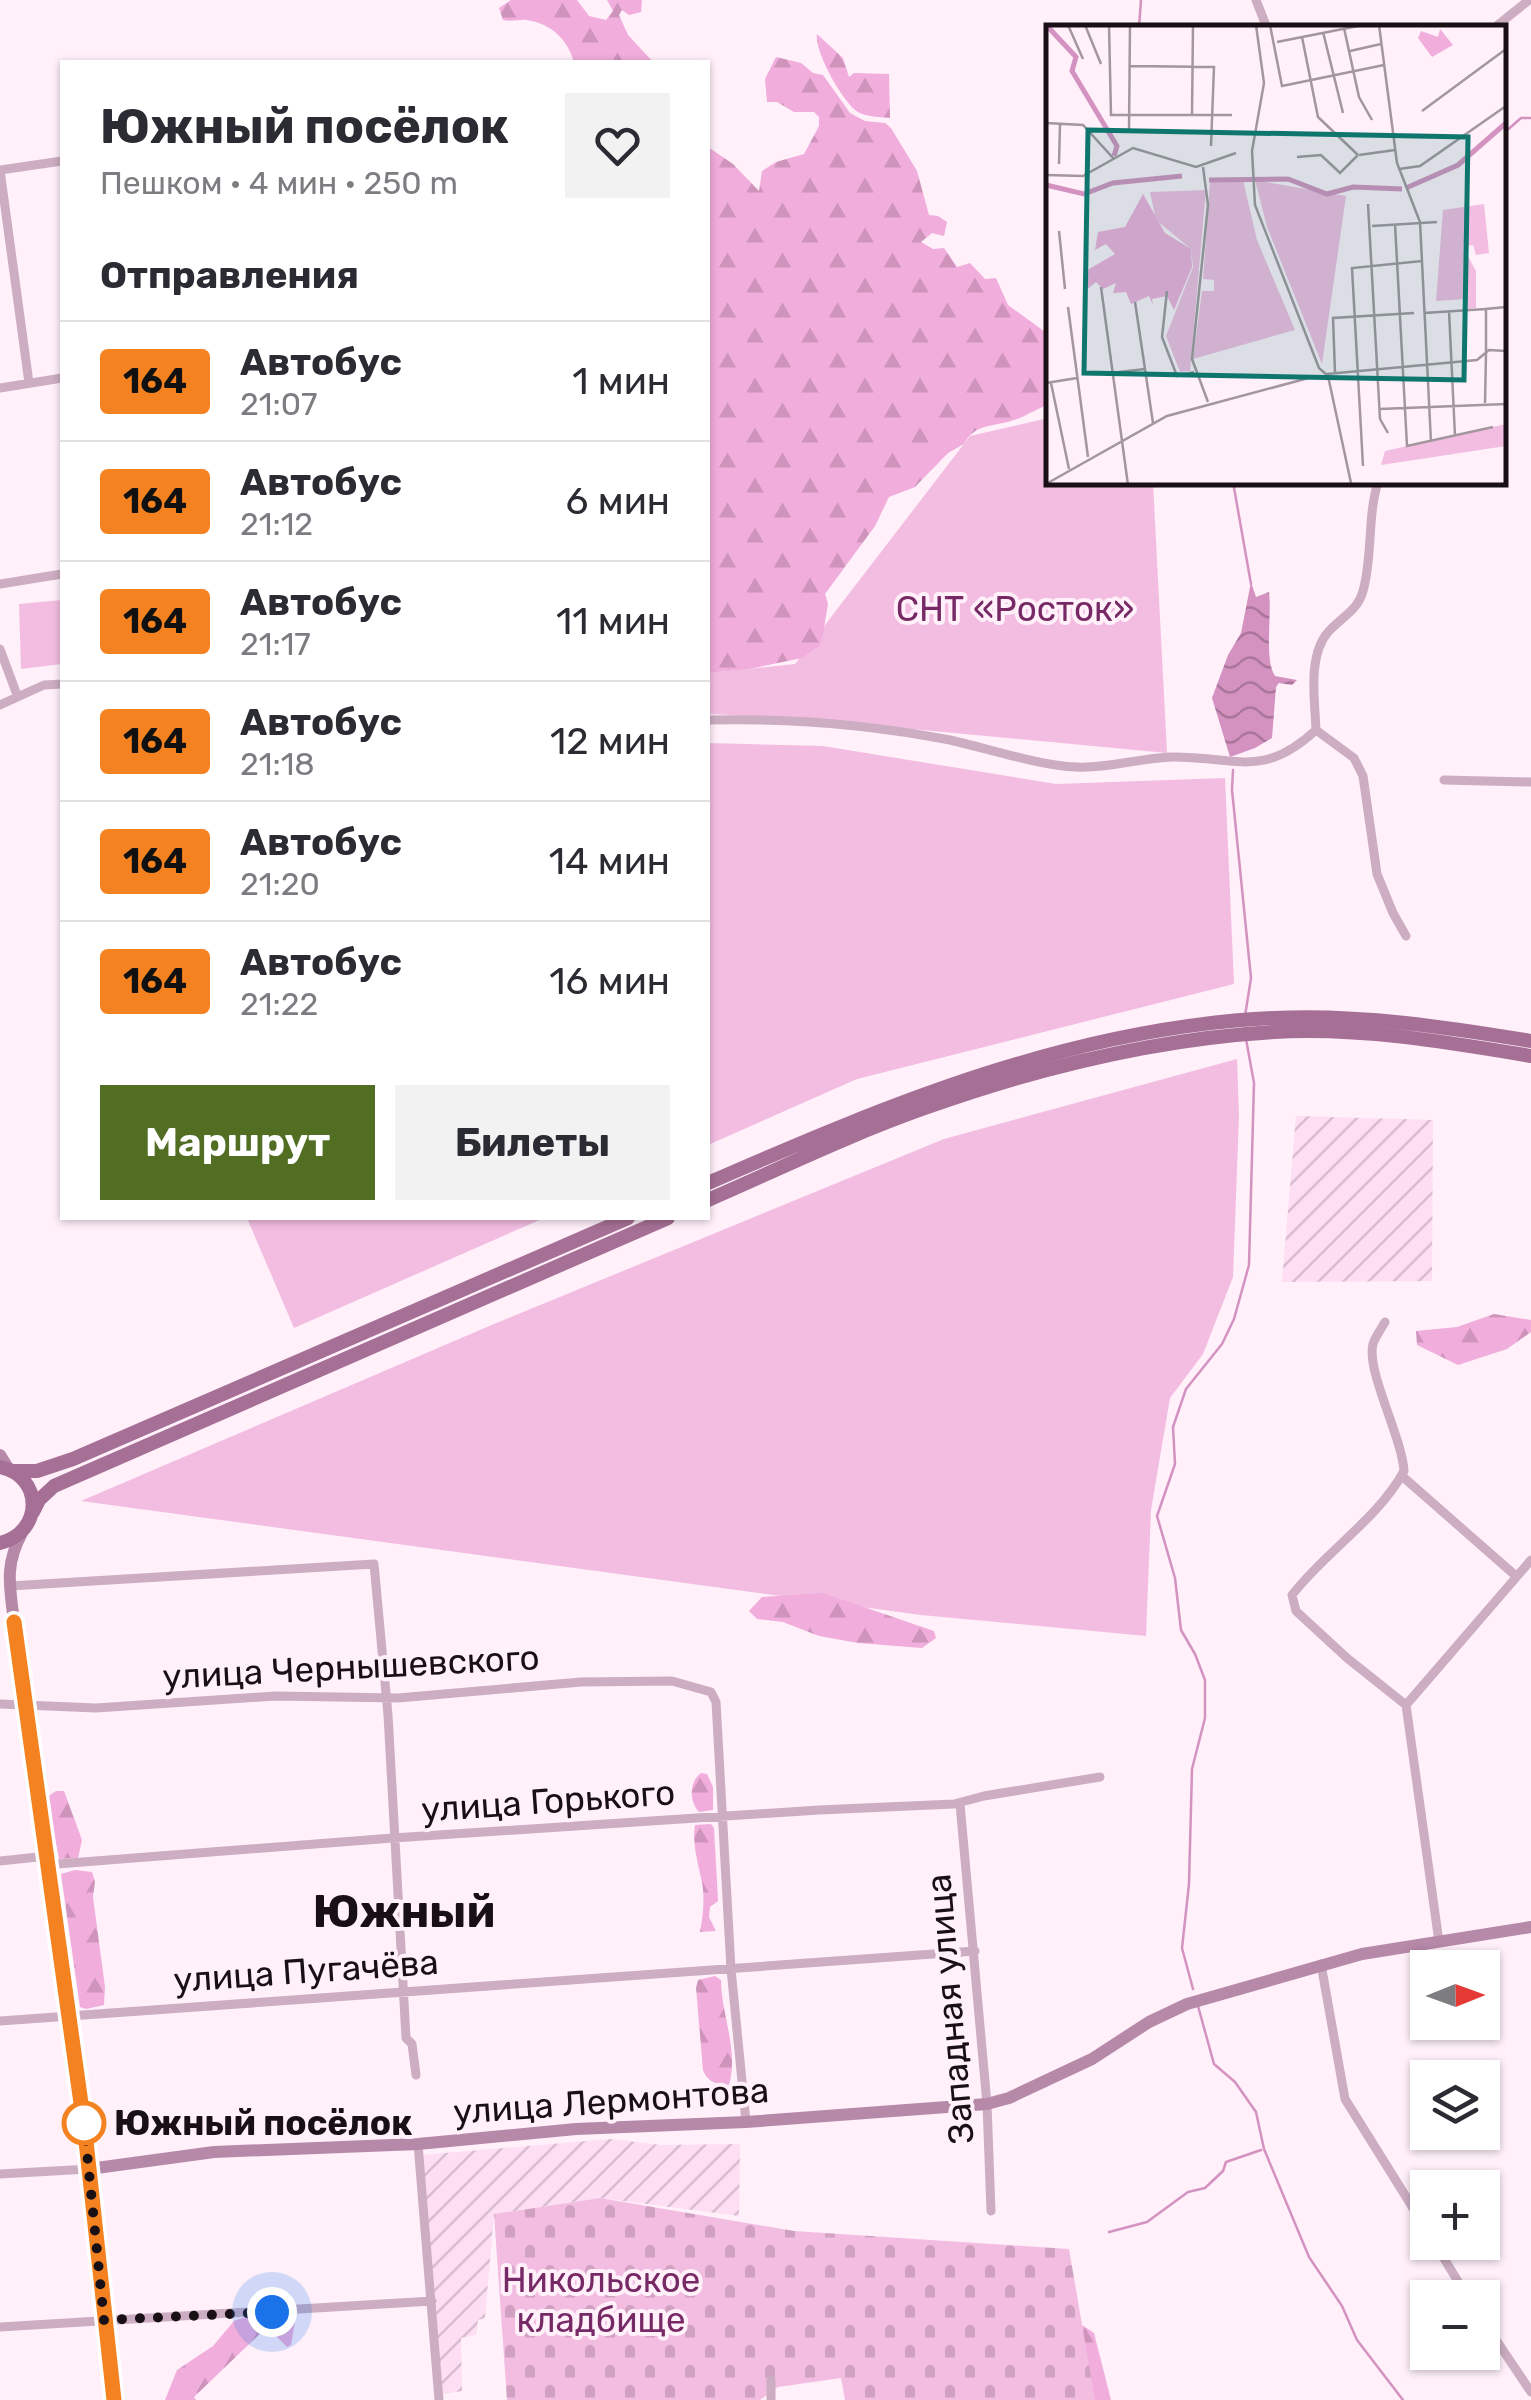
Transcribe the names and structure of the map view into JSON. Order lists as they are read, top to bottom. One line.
{"streets":{"street":["улица Чернышевского","улица Горького","улица Пугачёва","Западная улица","улица Лермонтова"]},"crossings":[["улица Чернышевского","улица Горького"],["улица Горького","Западная улица"],["улица Пугачёва","Западная улица"],["Западная улица","улица Лермонтова"]],"districts":["Южный"],"parks":["СНТ «Росток»","Никольское кладбище"],"places":["Южный посёлок"],"lines":["bus line 164"],"north":"right","page":{"heading":[["Южный посёлок","Пешком · 4 мин · 250 m"],"Отправления"],"list":[{"mark":"164","name":"Автобус","note":"21:07","value":"1 мин"},{"mark":"164","name":"Автобус","note":"21:12","value":"6 мин"},{"mark":"164","name":"Автобус","note":"21:17","value":"11 мин"},{"mark":"164","name":"Автобус","note":"21:18","value":"12 мин"},{"mark":"164","name":"Автобус","note":"21:20","value":"14 мин"},{"mark":"164","name":"Автобус","note":"21:22","value":"16 мин"}],"buttons":["Маршрут","Билеты"],"map_buttons":["+","−"]}}
